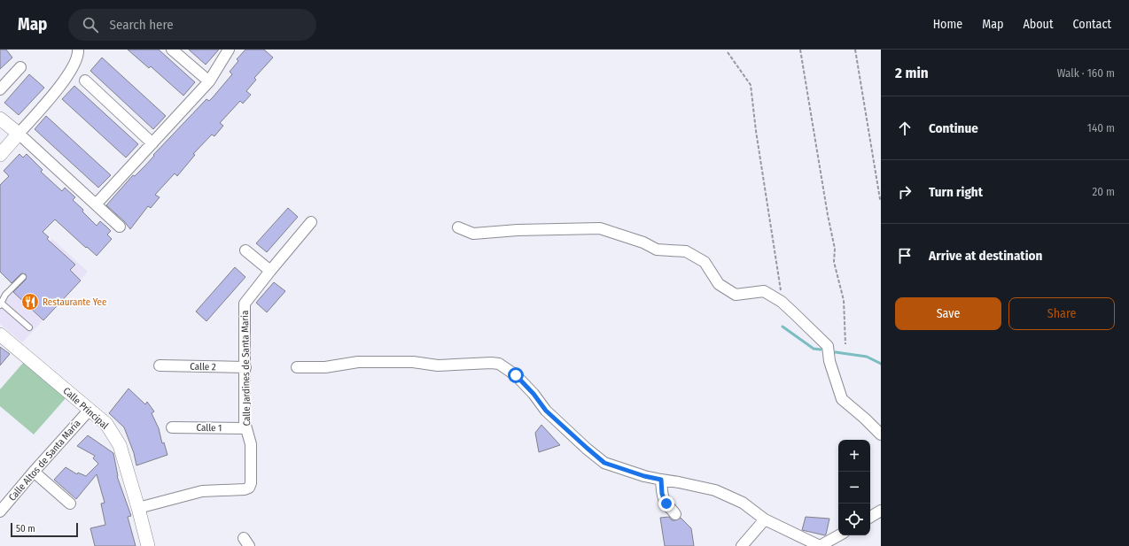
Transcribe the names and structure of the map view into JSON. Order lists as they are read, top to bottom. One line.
{"streets":{"street":["Calle 2","Calle Jardines de Santa Maria","Calle Principal","Calle 1","Calle Altos de Santa María"]},"crossings":[["Calle 2","Calle Jardines de Santa Maria"],["Calle Jardines de Santa Maria","Calle Principal"],["Calle Jardines de Santa Maria","Calle 1"],["Calle Principal","Calle Altos de Santa María"]],"places":{"restaurant":["Restaurante Yee"]},"scale_bar":"50 m","page":{"header":"Map","search":"Search here","nav":["Home","Map","About","Contact"],"heading":["2 min","Walk · 160 m"],"list":[["Continue","140 m"],["Turn right","20 m"],"Arrive at destination"],"buttons":["Save","Share"],"map_buttons":["+","−"],"scale":"50 m"}}
